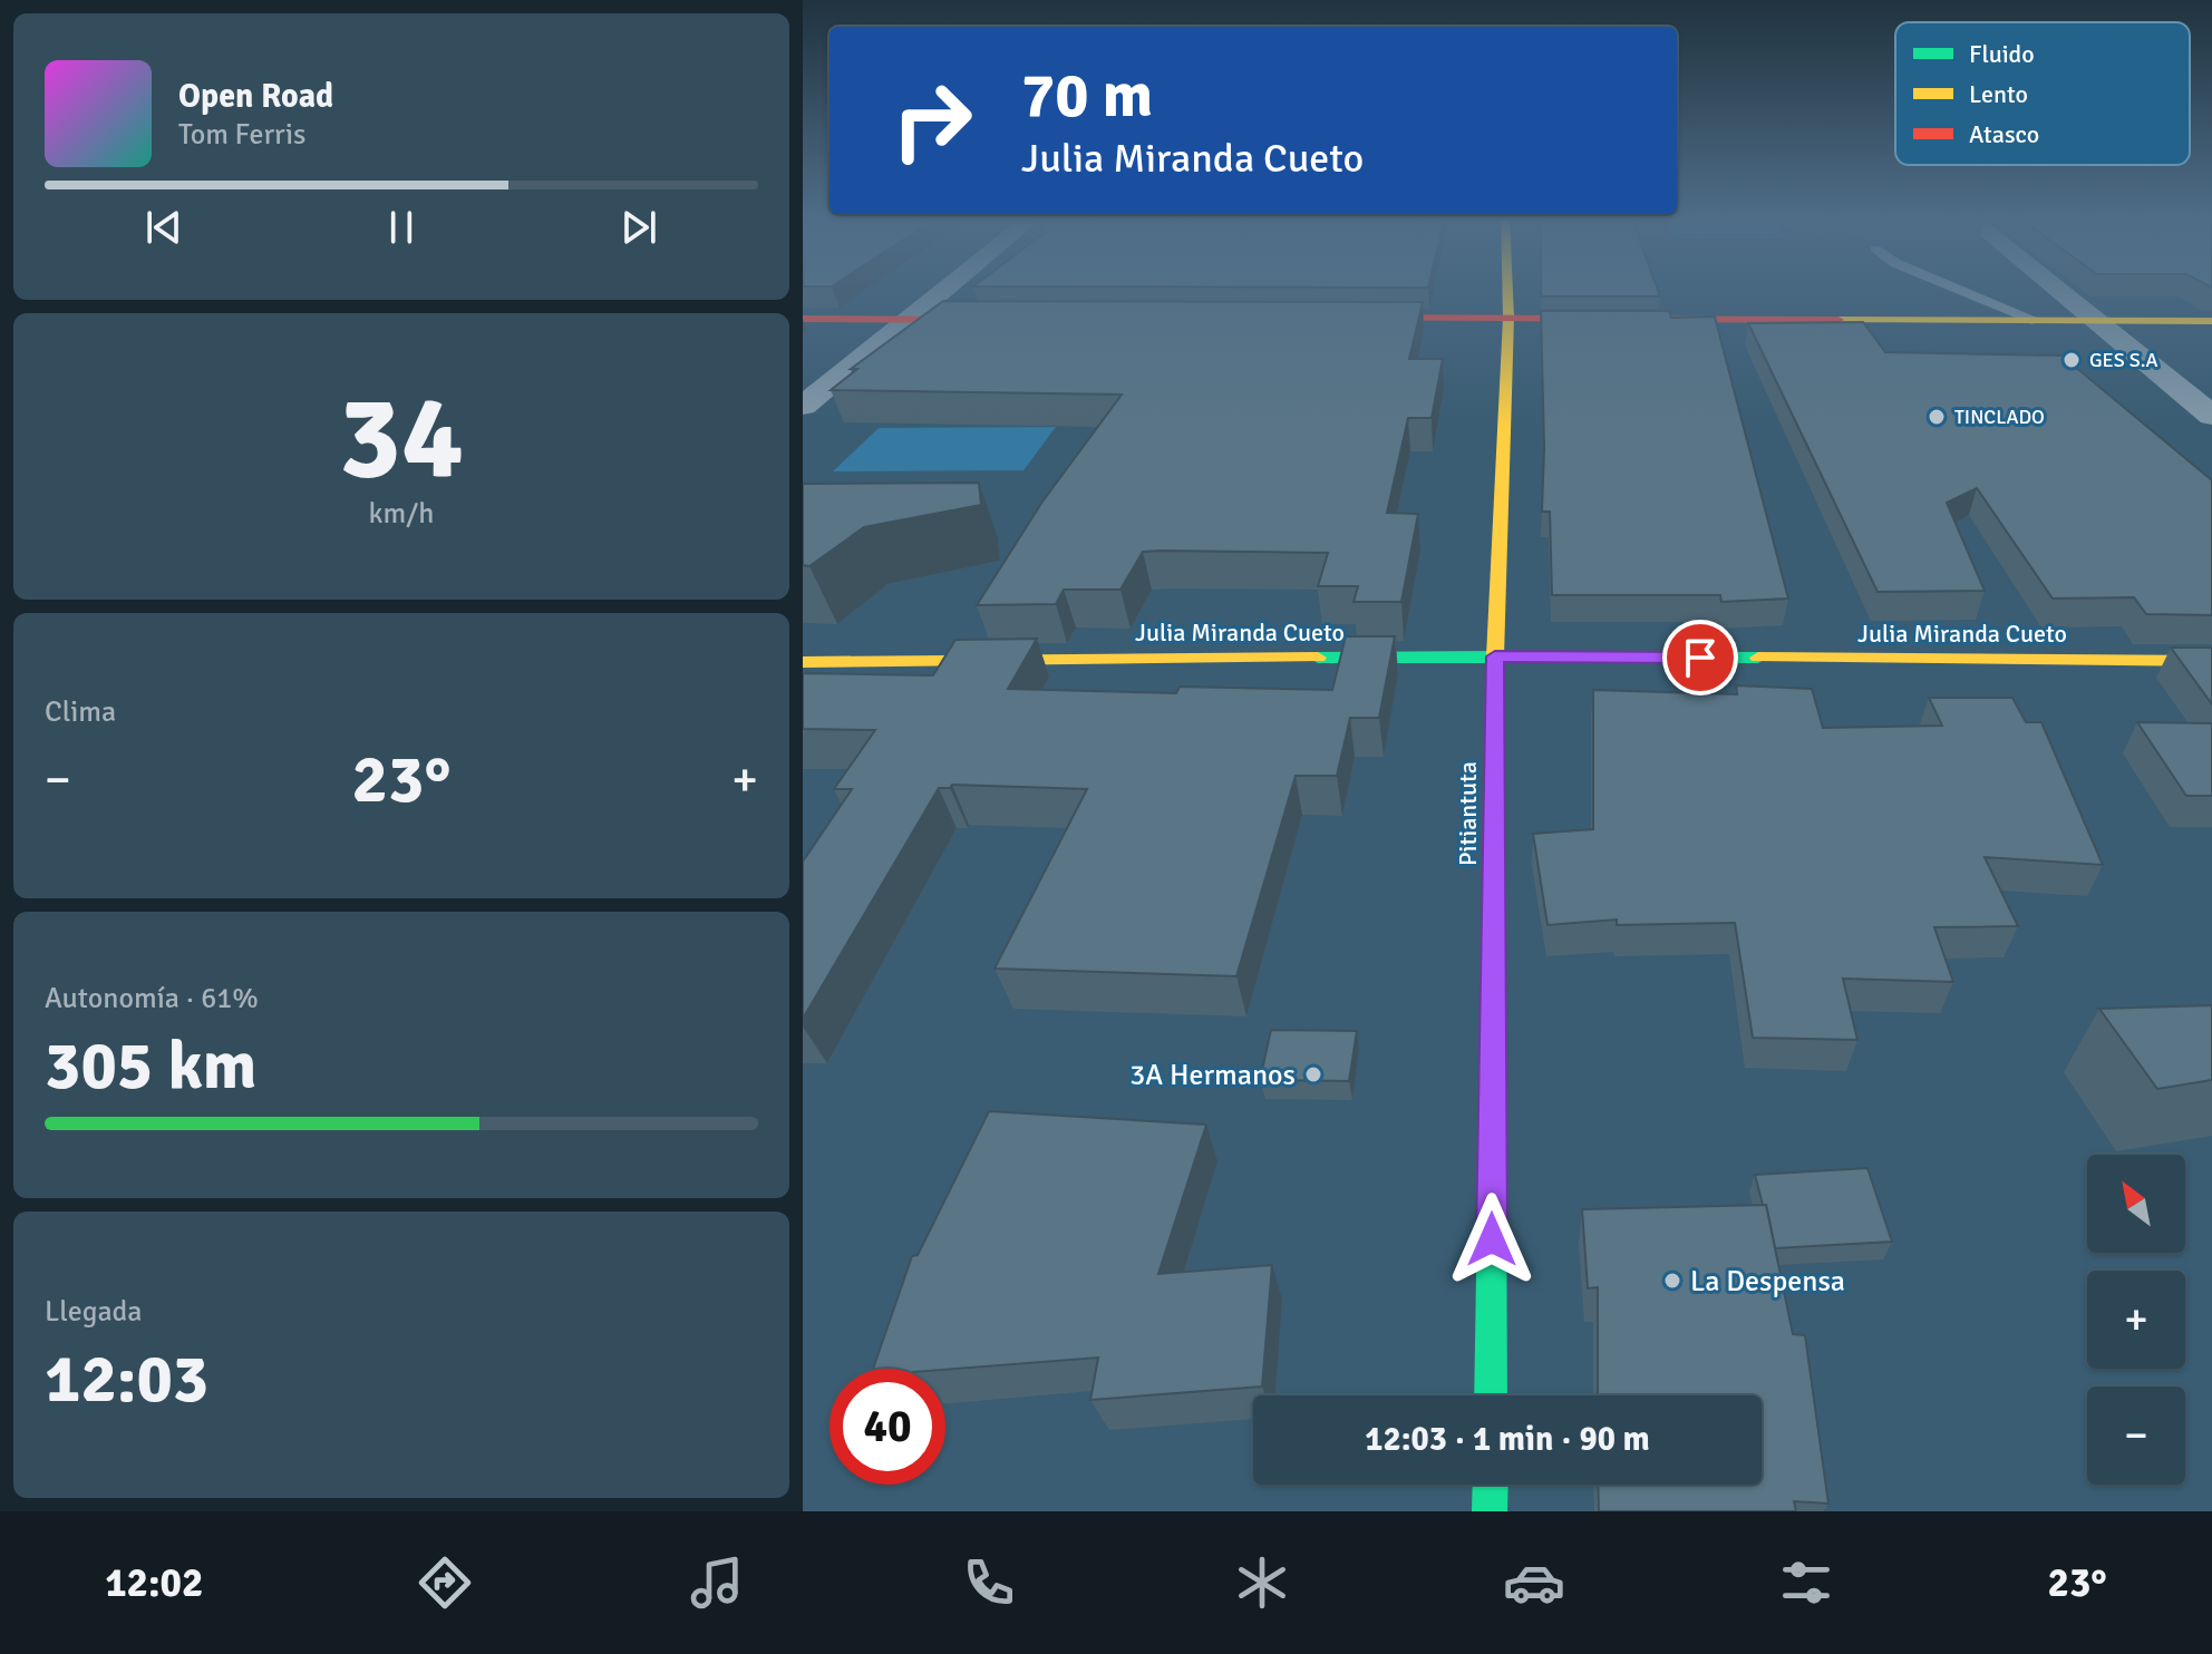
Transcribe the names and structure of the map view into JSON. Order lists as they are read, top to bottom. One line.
{"streets":{"street":["Julia Miranda Cueto","Pitiantuta"]},"crossings":[["Julia Miranda Cueto","Pitiantuta"]],"places":["GES S.A","TINCLADO","3A Hermanos","La Despensa"],"legend":["Fluido","Lento","Atasco"],"north":"top left","page":{"turn":["70 m","Julia Miranda Cueto"],"song":["Open Road","Tom Ferris"],"tile":[["34","km/h"],"Clima",["Autonomía · 61%","305 km"],["Llegada","12:03"]],"heat":["−","23°","+"],"map_buttons":["+","−"],"limit":"40","trip":"12:03 · 1 min · 90 m","tabs":["12:02","23°"]}}
